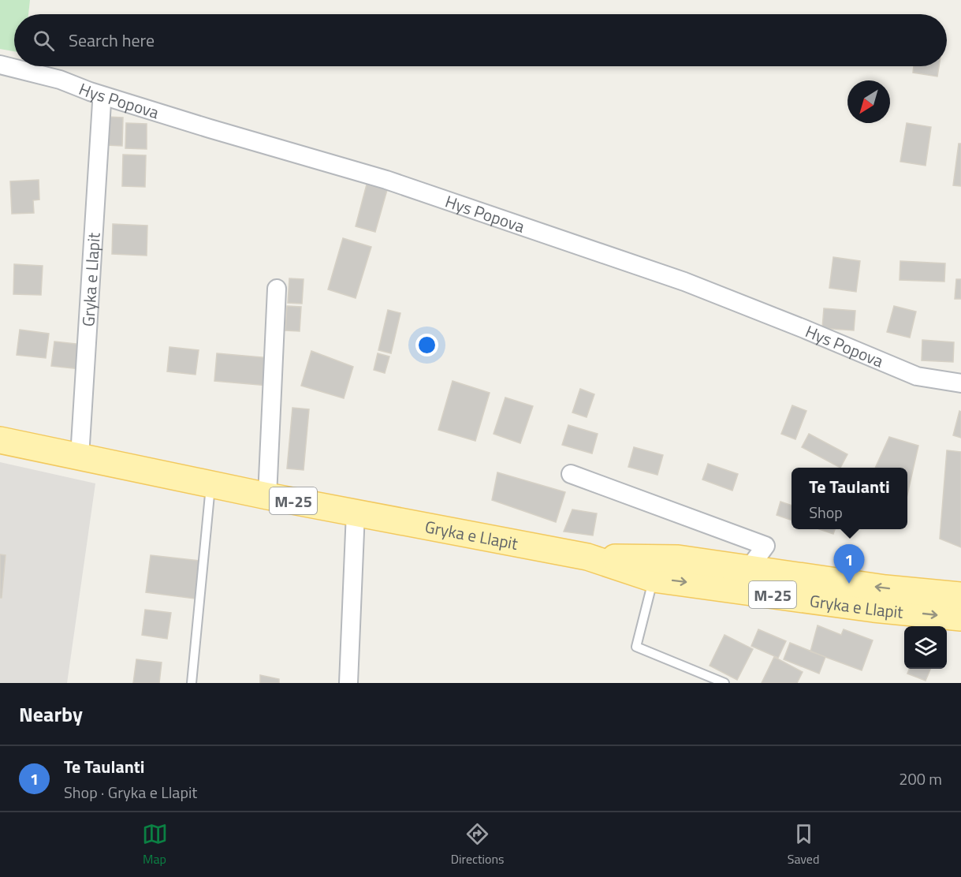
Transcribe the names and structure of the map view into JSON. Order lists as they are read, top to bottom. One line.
{"streets":{"main road":["Gryka e Llapit","M-25"],"street":["Hys Popova"]},"north":"bottom left","page":{"search":"Search here","popup":["Te Taulanti","Shop"],"pins":"1","heading":"Nearby","list":[{"mark":"1","name":"Te Taulanti","note":"Shop · Gryka e Llapit","value":"200 m"}],"nav":["Map","Directions","Saved"]}}
